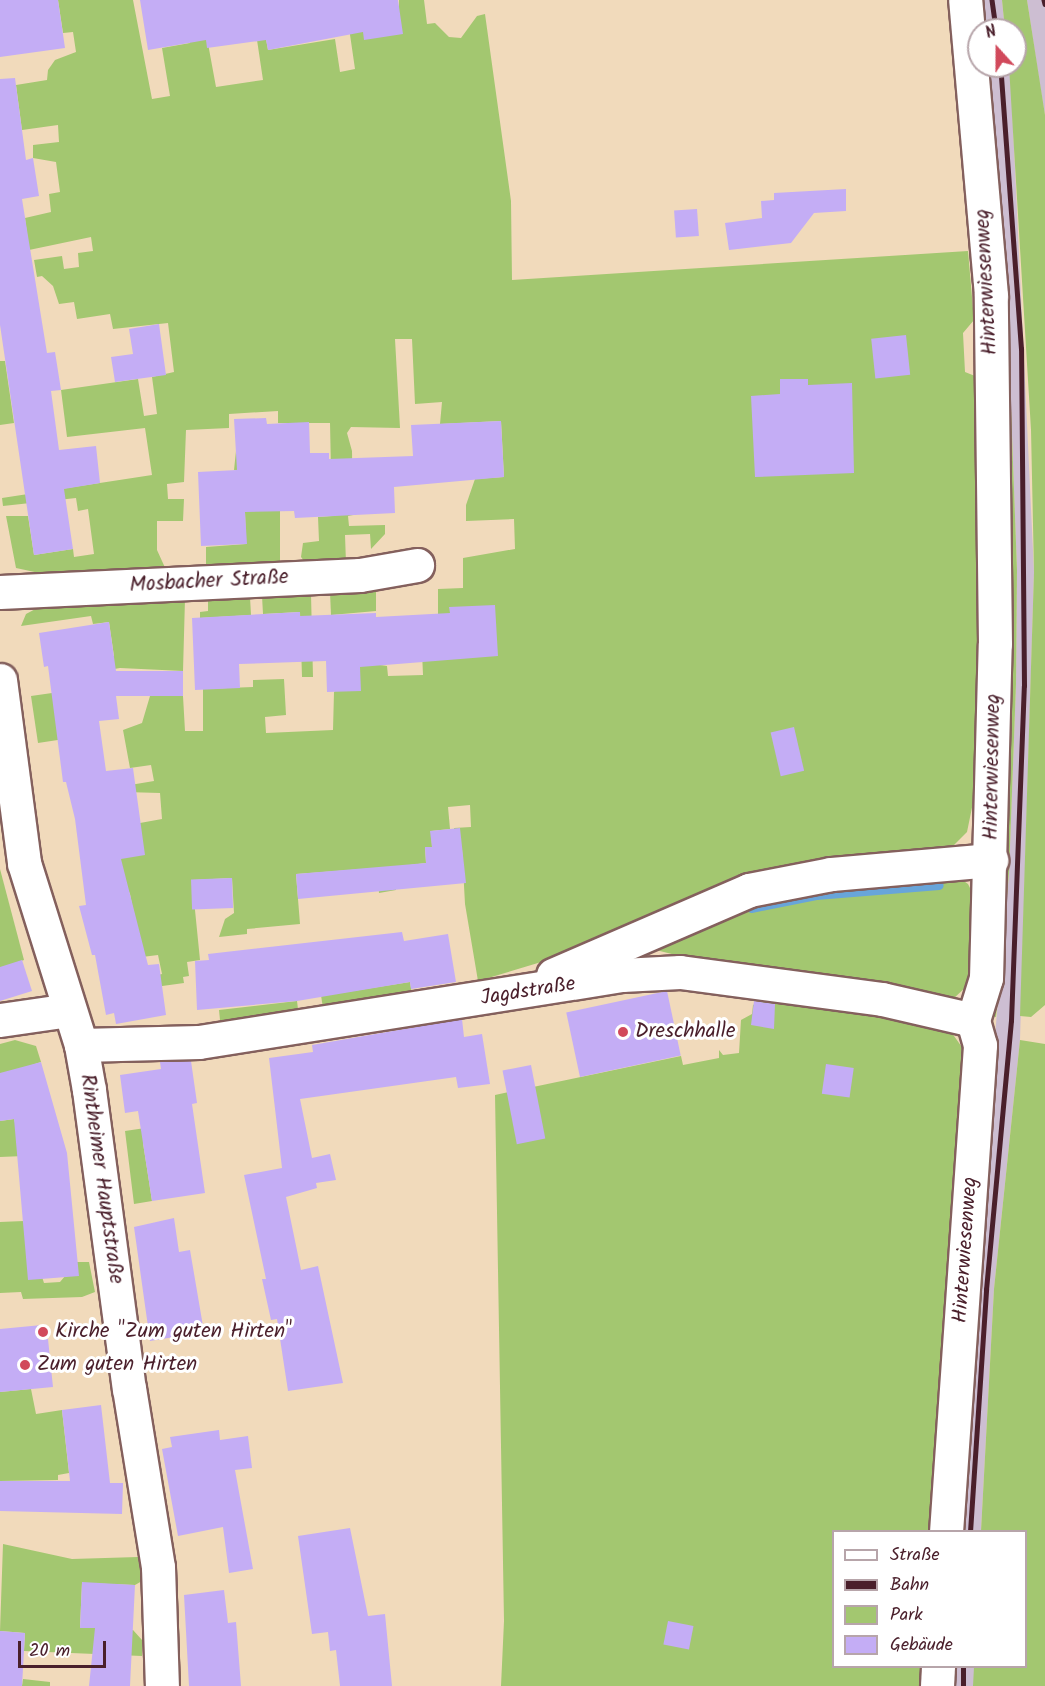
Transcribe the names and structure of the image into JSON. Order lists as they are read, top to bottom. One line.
{"streets":{"street":["Hinterwiesenweg","Mosbacher Straße","Jagdstraße","Rintheimer Hauptstraße"]},"crossings":[["Hinterwiesenweg","Jagdstraße"],["Jagdstraße","Rintheimer Hauptstraße"]],"places":["Dreschhalle","Kirche \"Zum guten Hirten\"","Zum guten Hirten"],"legend":["Straße","Bahn","Park","Gebäude"],"scale_bar":"20 m","north":"top"}
